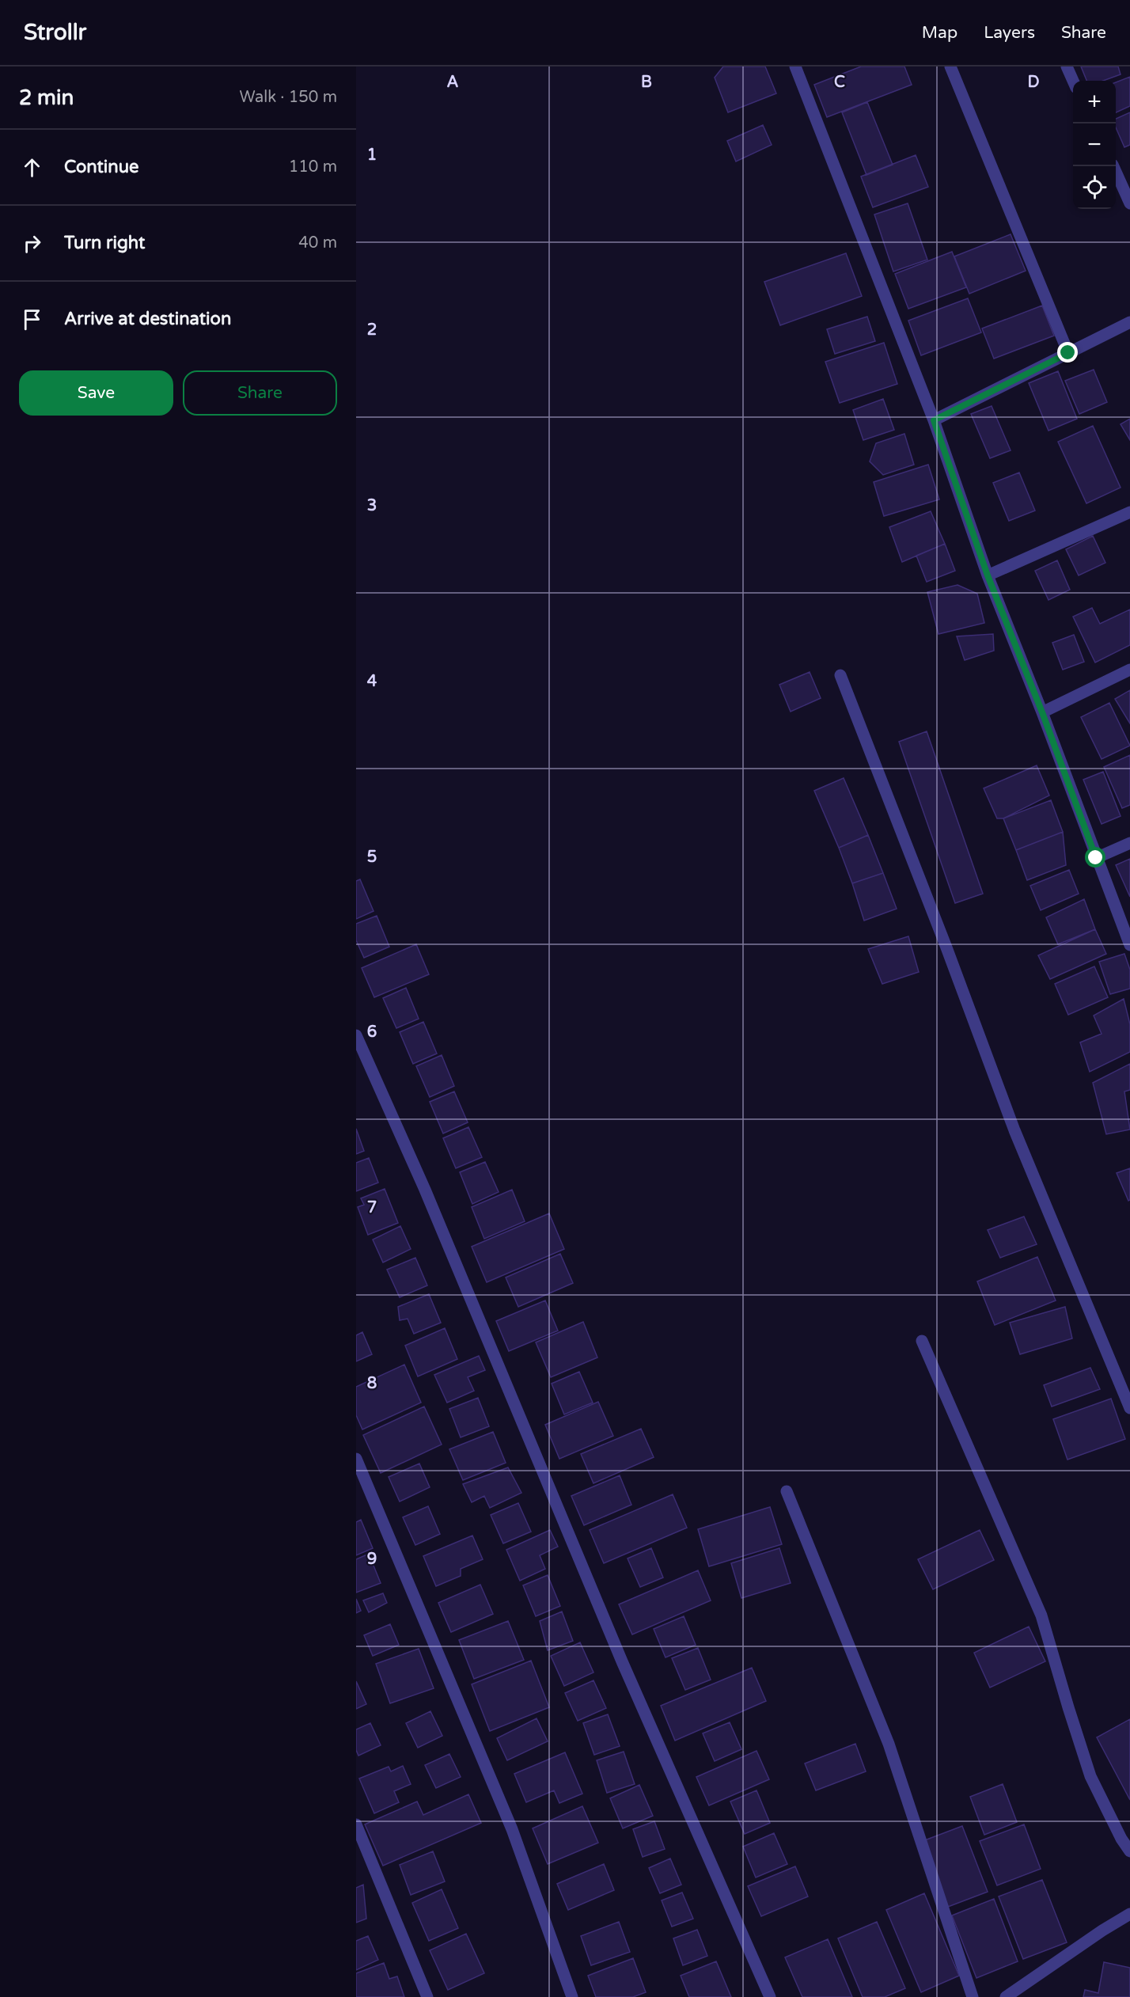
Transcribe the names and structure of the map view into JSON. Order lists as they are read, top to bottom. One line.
{"page":{"header":"Strollr","nav":["Map","Layers","Share"],"heading":["2 min","Walk · 150 m"],"map_buttons":["+","−"],"list":[["Continue","110 m"],["Turn right","40 m"],"Arrive at destination"],"buttons":["Save","Share"]},"grid":{"columns":["A","B","C","D"],"rows":["1","2","3","4","5","6","7","8","9"]}}
